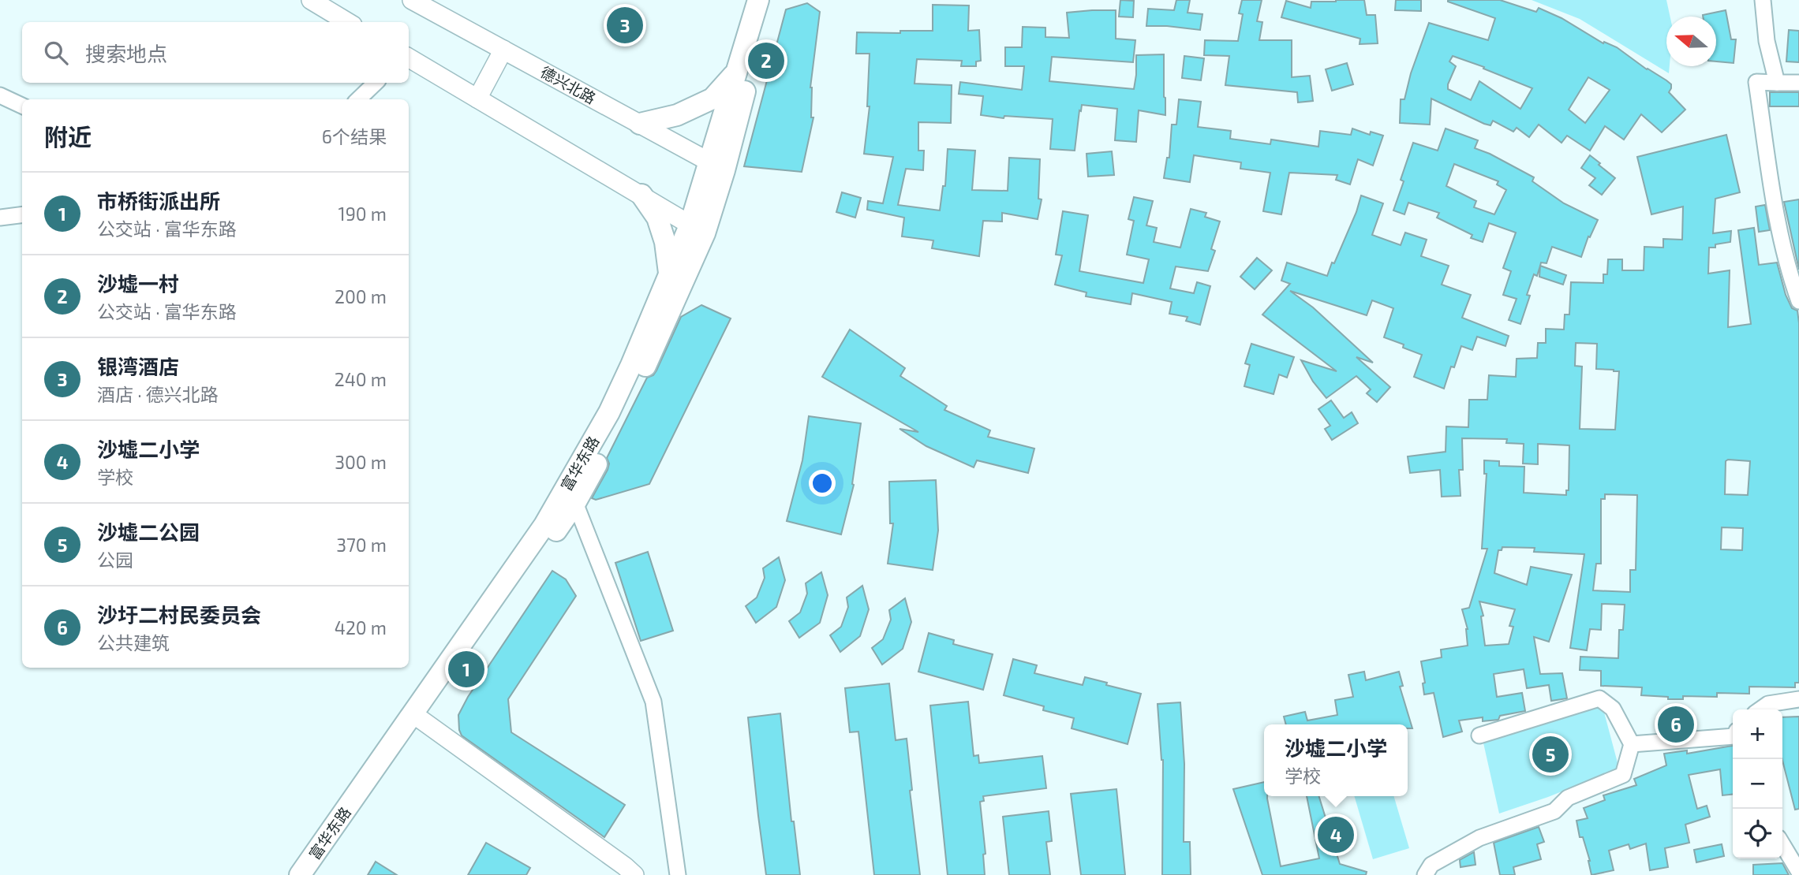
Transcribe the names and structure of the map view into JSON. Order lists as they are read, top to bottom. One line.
{"streets":{"main road":["富华东路"],"street":["德兴北路"]},"crossings":[["德兴北路","富华东路"]],"north":"left","page":{"pins":["3","2","1","6","5","4"],"search":"搜索地点","heading":["附近","6个结果"],"list":[{"mark":"1","name":"市桥街派出所","note":"公交站 · 富华东路","value":"190 m"},{"mark":"2","name":"沙墟一村","note":"公交站 · 富华东路","value":"200 m"},{"mark":"3","name":"银湾酒店","note":"酒店 · 德兴北路","value":"240 m"},{"mark":"4","name":"沙墟二小学","note":"学校","value":"300 m"},{"mark":"5","name":"沙墟二公园","note":"公园","value":"370 m"},{"mark":"6","name":"沙圩二村民委员会","note":"公共建筑","value":"420 m"}],"map_buttons":["+","−"],"popup":["沙墟二小学","学校"]}}
